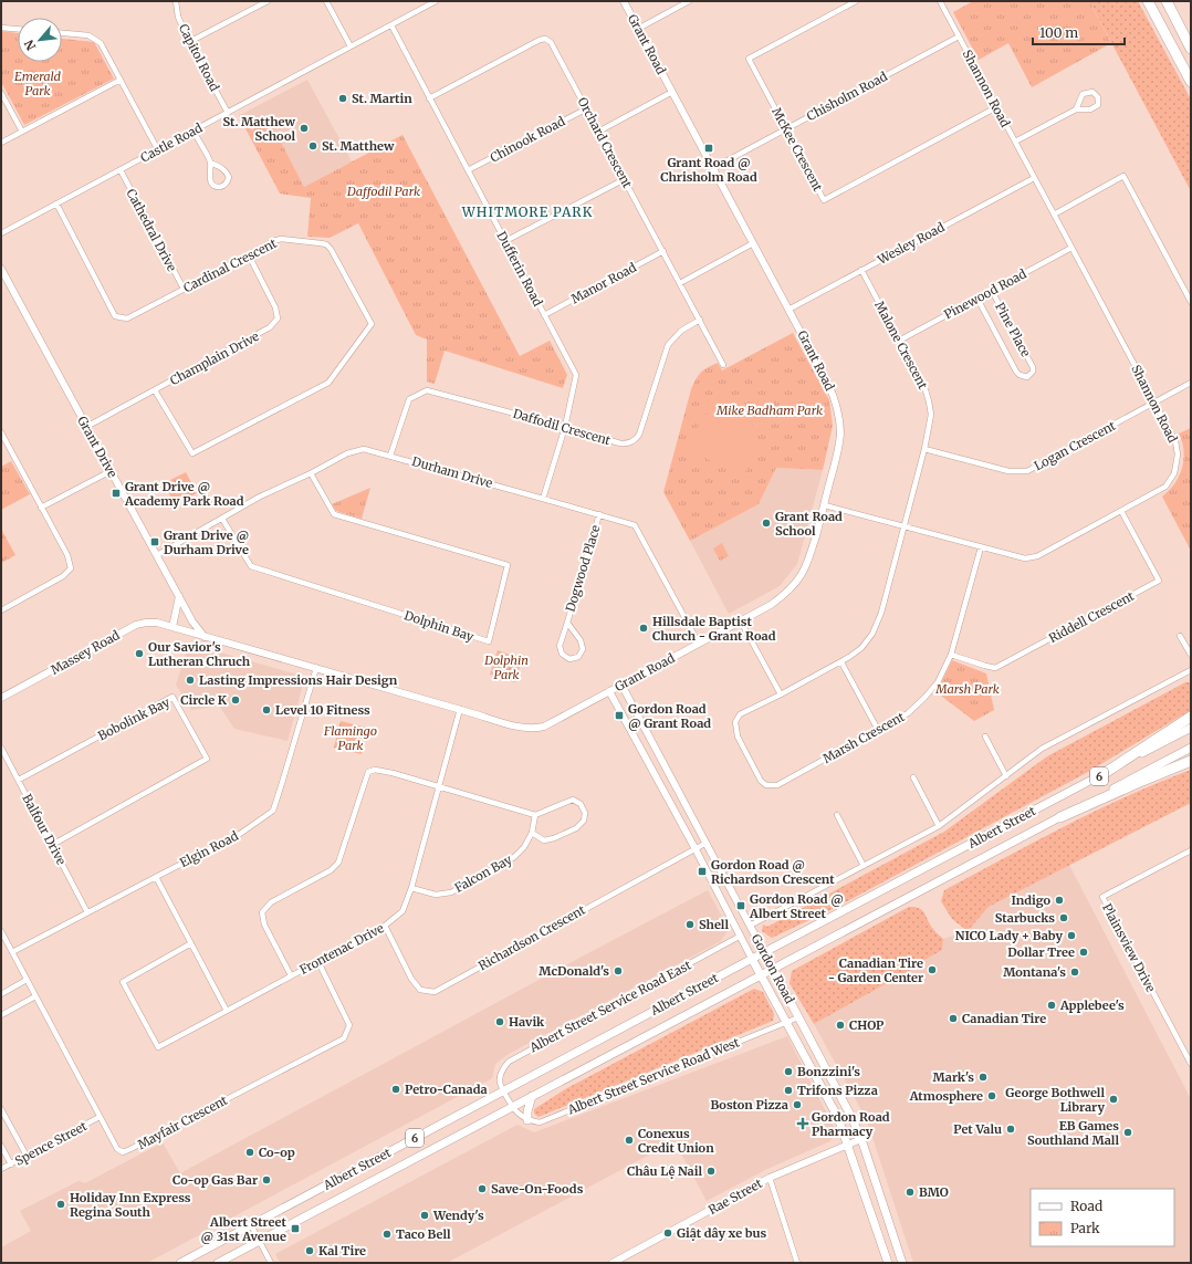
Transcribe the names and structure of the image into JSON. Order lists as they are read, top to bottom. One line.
{"streets":{"main road":["6","Albert Street","Gordon Road"],"street":["Grant Road","Capitol Road","Shannon Road","Chisholm Road","Chinook Road","Castle Road","Orchard Crescent","McKee Crescent","Cathedral Drive","Wesley Road","Cardinal Crescent","Dufferin Road","Manor Road","Pinewood Road","Pine Place","Malone Crescent","Champlain Drive","Daffodil Crescent","Logan Crescent","Grant Drive","Durham Drive","Dogwood Place","Riddell Crescent","Dolphin Bay","Massey Road","Bobolink Bay","Marsh Crescent","Balfour Drive","Elgin Road","Falcon Bay","Richardson Crescent","Plainsview Drive","Frontenac Drive","Albert Street Service Road East","Albert Street Service Road West","Mayfair Crescent","Spence Street","Rae Street"]},"crossings":[["Grant Road","Shannon Road"],["Grant Road","Chisholm Road"],["Grant Road","Wesley Road"],["Grant Road","Grant Drive"],["Grant Road","Durham Drive"],["Grant Road","Massey Road"],["Grant Road","Elgin Road"],["Grant Road","Frontenac Drive"],["Grant Road","Gordon Road"],["Capitol Road","Castle Road"],["Shannon Road","Chisholm Road"],["Shannon Road","McKee Crescent"],["Shannon Road","Wesley Road"],["Shannon Road","Pinewood Road"],["Shannon Road","Malone Crescent"],["Shannon Road","Logan Crescent"],["Shannon Road","Riddell Crescent"],["Shannon Road","Marsh Crescent"],["Chisholm Road","McKee Crescent"],["Chinook Road","Orchard Crescent"],["Chinook Road","Dufferin Road"],["Castle Road","Cathedral Drive"],["Castle Road","Cardinal Crescent"],["Castle Road","Dufferin Road"],["Orchard Crescent","Dufferin Road"],["Orchard Crescent","Manor Road"],["Orchard Crescent","Daffodil Crescent"],["Cathedral Drive","Cardinal Crescent"],["Wesley Road","Malone Crescent"],["Cardinal Crescent","Champlain Drive"],["Dufferin Road","Manor Road"],["Dufferin Road","Daffodil Crescent"],["Dufferin Road","Durham Drive"],["Pinewood Road","Pine Place"],["Pinewood Road","Malone Crescent"],["Malone Crescent","Logan Crescent"],["Malone Crescent","Marsh Crescent"],["Champlain Drive","Grant Drive"],["Daffodil Crescent","Durham Drive"],["Grant Drive","Durham Drive"],["Durham Drive","Dogwood Place"],["Durham Drive","Dolphin Bay"],["Riddell Crescent","Marsh Crescent"],["Bobolink Bay","Balfour Drive"],["Albert Street","Gordon Road"],["Albert Street","Albert Street Service Road East"],["Balfour Drive","Elgin Road"],["Elgin Road","Mayfair Crescent"],["Falcon Bay","Frontenac Drive"],["Richardson Crescent","Frontenac Drive"],["Richardson Crescent","Gordon Road"],["Frontenac Drive","Mayfair Crescent"],["Gordon Road","Albert Street Service Road East"],["Gordon Road","Albert Street Service Road West"],["Gordon Road","Rae Street"],["Mayfair Crescent","Spence Street"]],"districts":["WHITMORE PARK"],"parks":["Emerald Park","Daffodil Park","Mike Badham Park","Dolphin Park","Marsh Park","Flamingo Park"],"places":{"other":["St. Martin","St. Matthew School","St. Matthew","Grant Road School","Hillsdale Baptist Church - Grant Road","Our Savior's Lutheran Chruch","Lasting Impressions Hair Design","Circle K","Level 10 Fitness","Indigo","Starbucks","Shell","NICO Lady + Baby","Dollar Tree","Canadian Tire - Garden Center","McDonald's","Montana's","Applebee's","Canadian Tire","Havik","CHOP","Bonzzini's","Mark's","Petro-Canada","Trifons Pizza","Atmosphere","George Bothwell Library","Boston Pizza","Pet Valu","EB Games Southland Mall","Conexus Credit Union","Co-op","Châu Lệ Nail","Co-op Gas Bar","Save-On-Foods","BMO","Holiday Inn Express Regina South","Wendy's","Giật dây xe bus","Taco Bell","Kal Tire"],"transit":["Grant Road @ Chrisholm Road","Grant Drive @ Academy Park Road","Grant Drive @ Durham Drive","Gordon Road @ Grant Road","Gordon Road @ Richardson Crescent","Gordon Road @ Albert Street","Albert Street @ 31st Avenue"],"health":["Gordon Road Pharmacy"]},"legend":["Road","Park"],"scale_bar":"100 m","north":"bottom left"}
